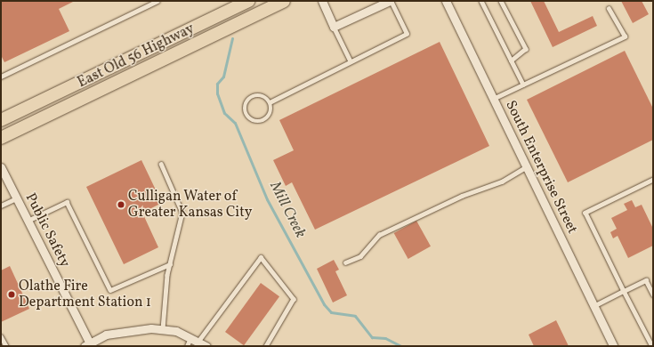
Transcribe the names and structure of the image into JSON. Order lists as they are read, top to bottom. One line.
{"streets":{"main road":["East Old 56 Highway"],"street":["South Enterprise Street","Public Safety"]},"water":["Mill Creek"],"places":["Culligan Water of Greater Kansas City","Olathe Fire Department Station 1"]}
